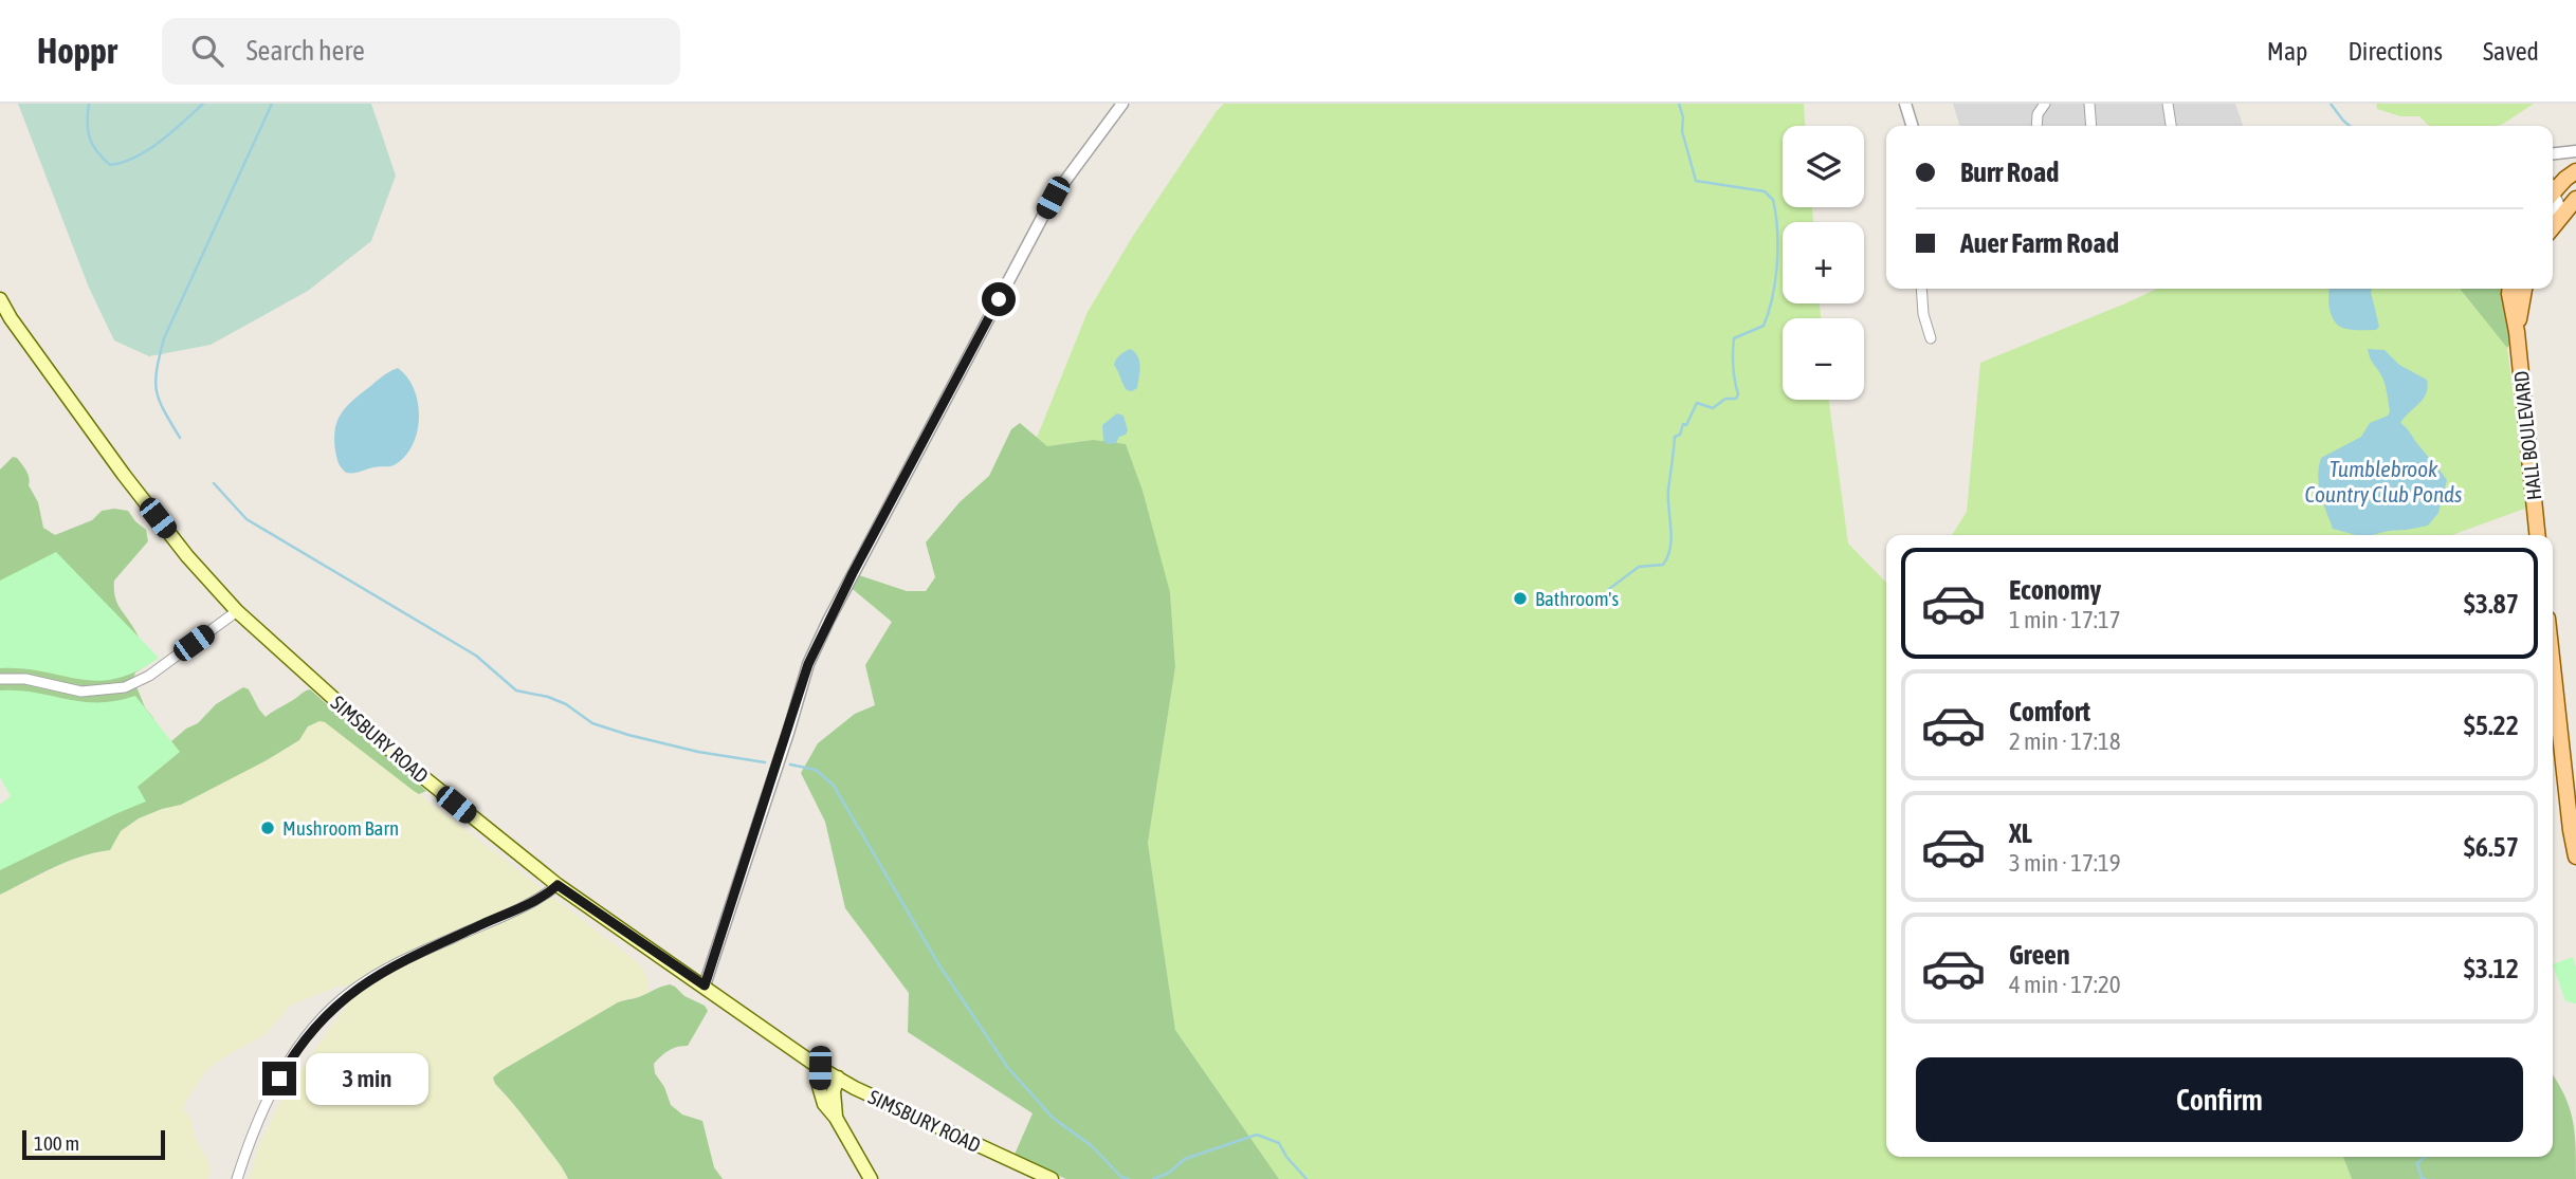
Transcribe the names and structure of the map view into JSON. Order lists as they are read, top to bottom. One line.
{"streets":{"main road":["HALL BOULEVARD","SIMSBURY ROAD"]},"water":["Tumblebrook Country Club Ponds"],"places":["Bathroom's","Mushroom Barn"],"scale_bar":"100 m","page":{"header":"Hoppr","search":"Search here","nav":["Map","Directions","Saved"],"map_buttons":["+","−"],"banner":["Burr Road","Auer Farm Road"],"list":[{"name":"Economy","note":"1 min · 17:17","value":"$3.87"},{"name":"Comfort","note":"2 min · 17:18","value":"$5.22"},{"name":"XL","note":"3 min · 17:19","value":"$6.57"},{"name":"Green","note":"4 min · 17:20","value":"$3.12"}],"buttons":"Confirm","bubble":"3 min","scale":"100 m"}}
